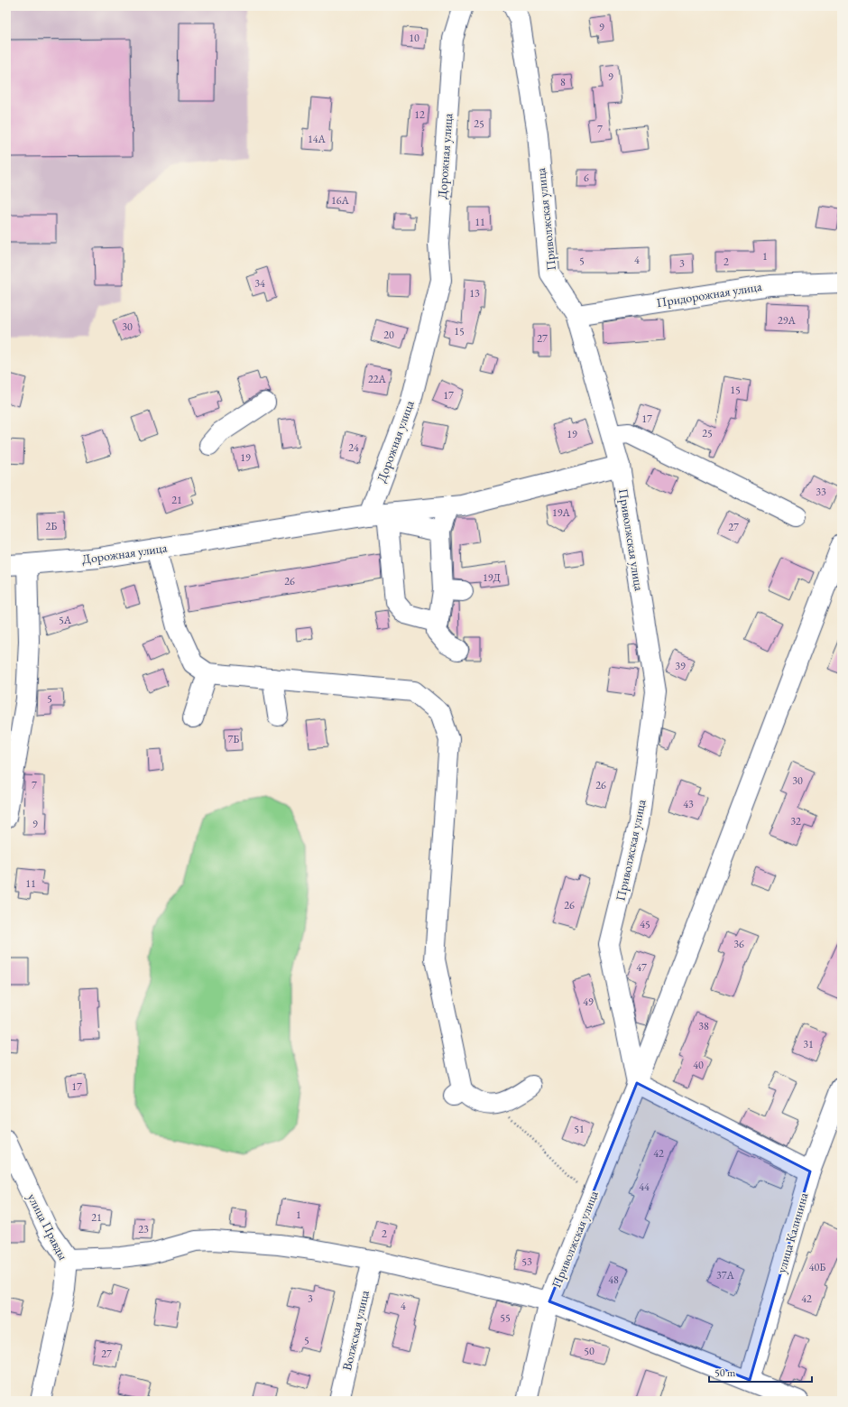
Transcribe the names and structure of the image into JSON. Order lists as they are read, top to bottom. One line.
{"streets":{"street":["Дорожная улица","Приволжская улица","Придорожная улица","улица Правды","улица Калинина","Волжская улица"]},"crossings":[["Приволжская улица","Придорожная улица"]],"house_numbers":["9","10","9","8","12","25","7","14А","6","16А","11","1","4","5","2","3","34","13","29А","30","15","20","27","22А","15","17","17","25","19","24","19","33","21","19А","2Б","27","19Д","26","5А","39","5","7Б","30","7","26","43","32","9","11","26","45","36","47","49","38","31","40","17","51","42","44","1","21","23","2","53","40Б","37А","48","3","42","4","55","5","50","27"],"scale_bar":"50 m"}
